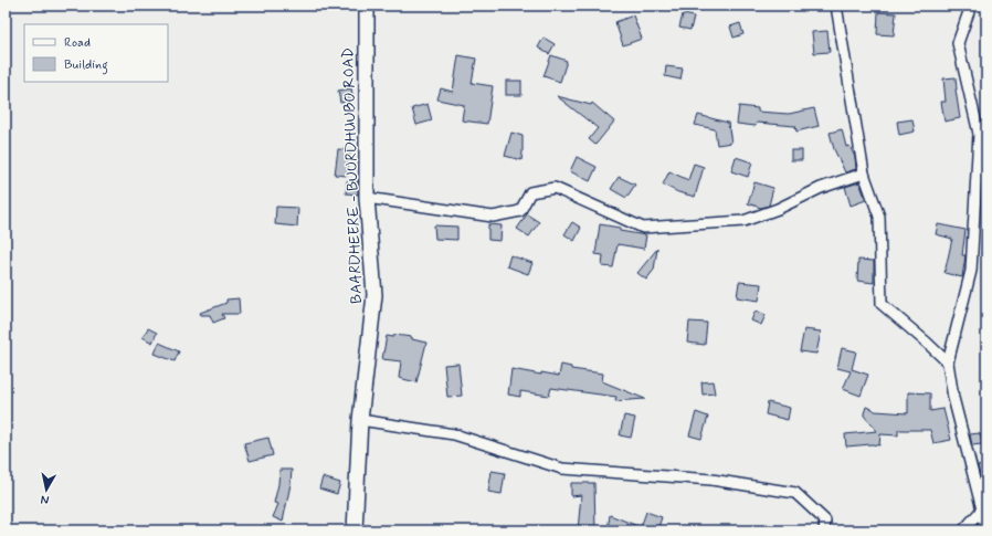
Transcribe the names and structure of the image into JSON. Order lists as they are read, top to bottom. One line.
{"streets":{"main road":["BAARDHEERE - BUURDHUUBO ROAD"]},"legend":["Road","Building"],"north":"bottom"}
